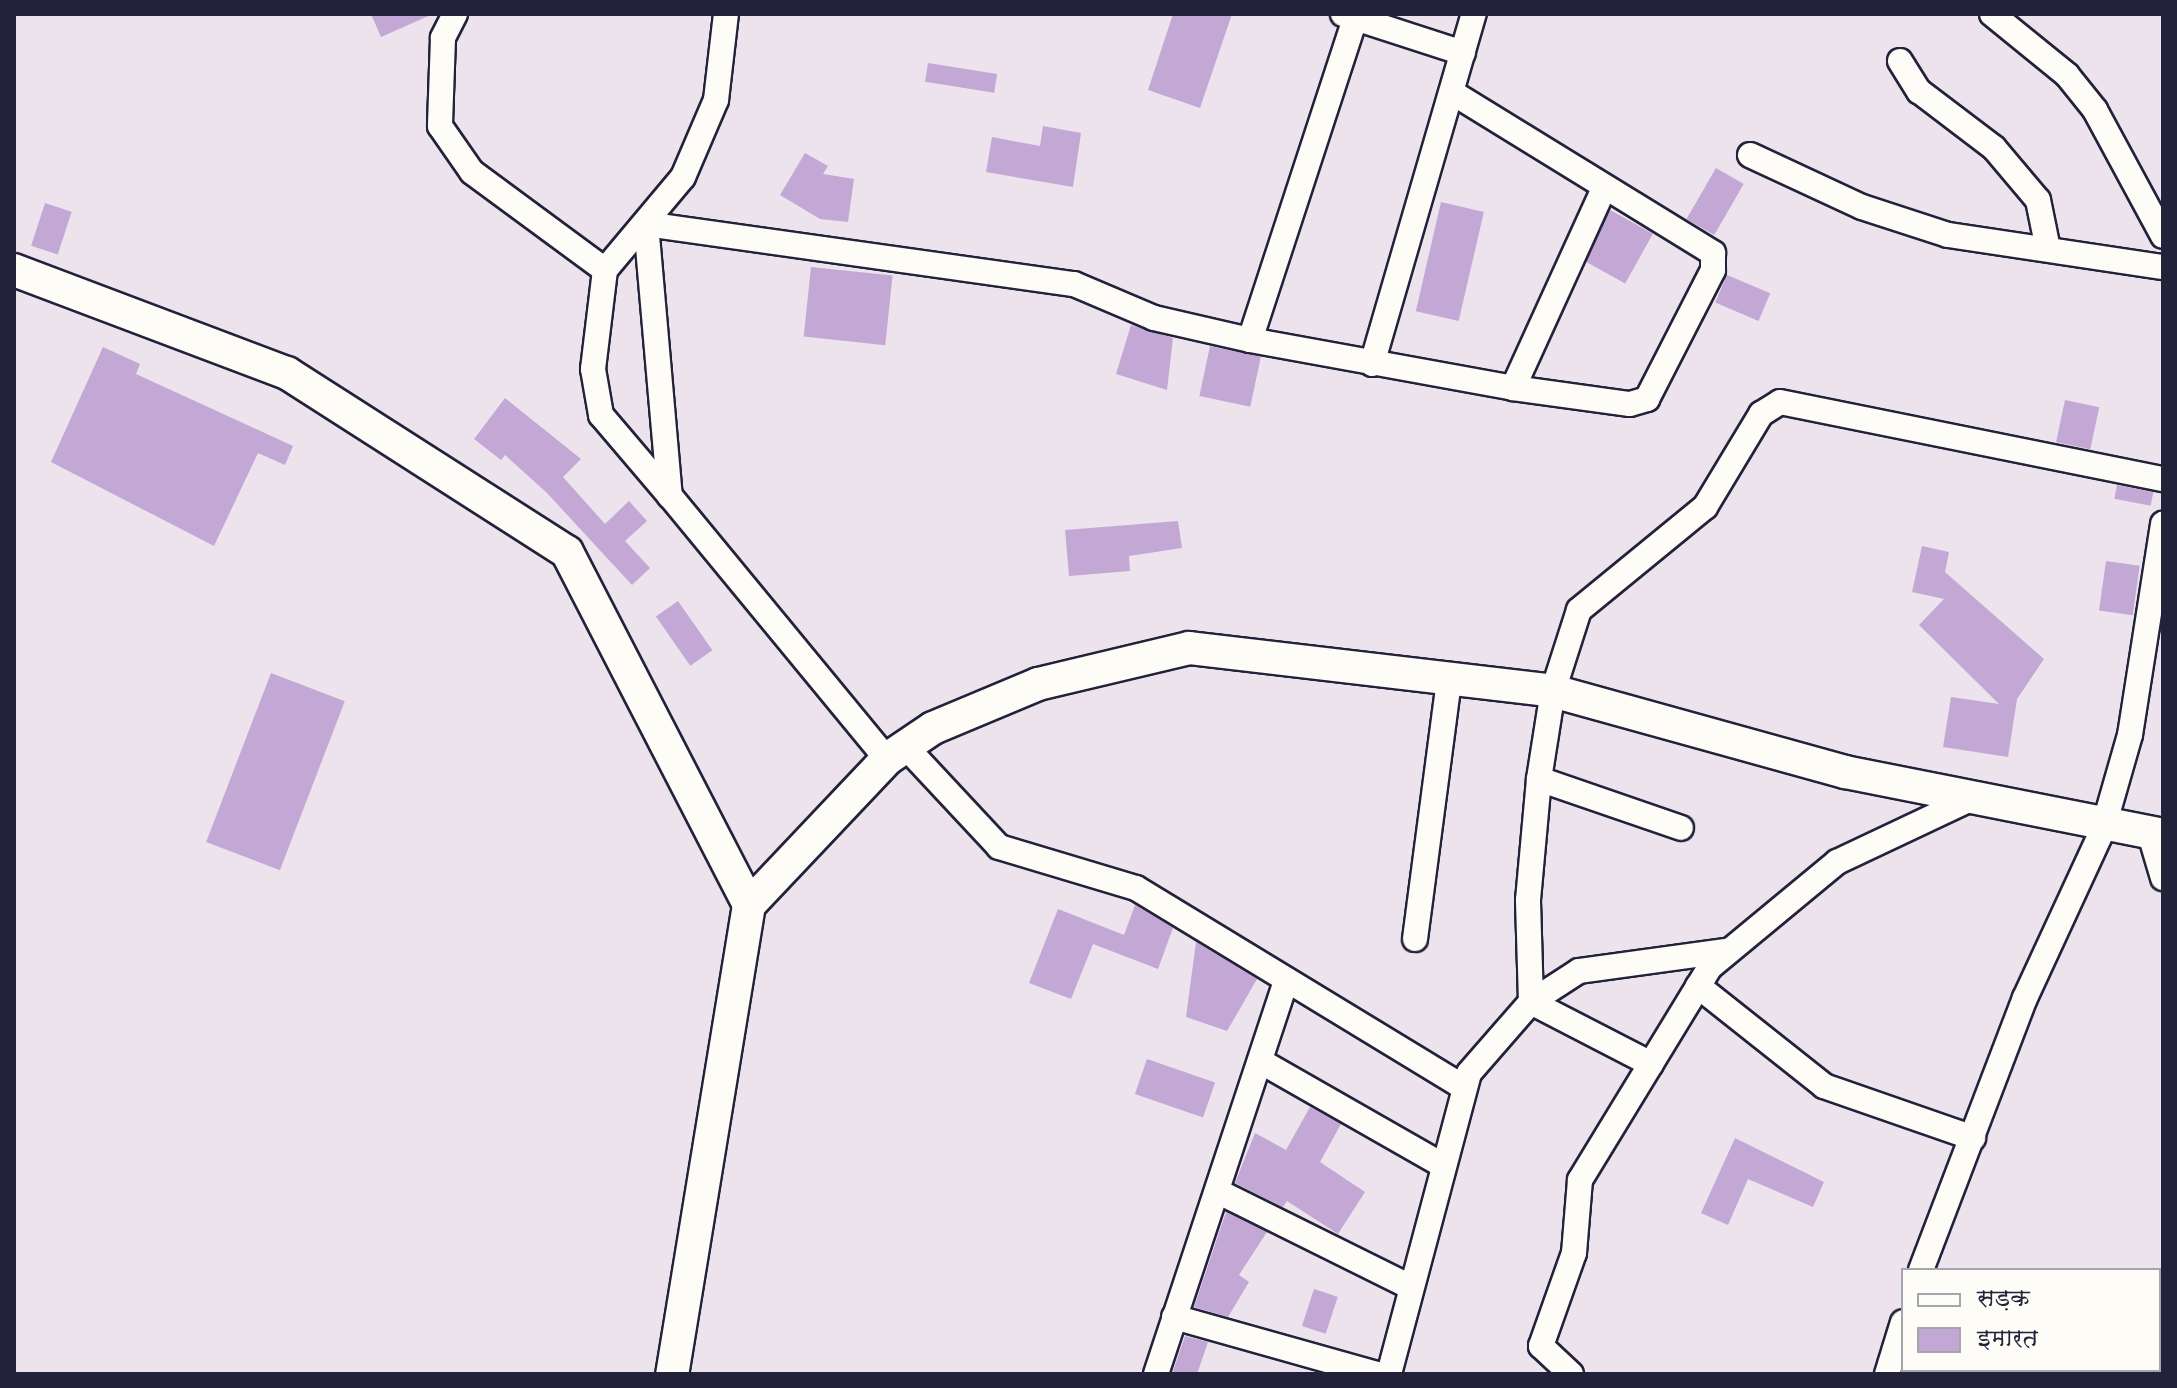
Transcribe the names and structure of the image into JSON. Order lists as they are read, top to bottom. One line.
{"legend":["सड़क","इमारत"]}
